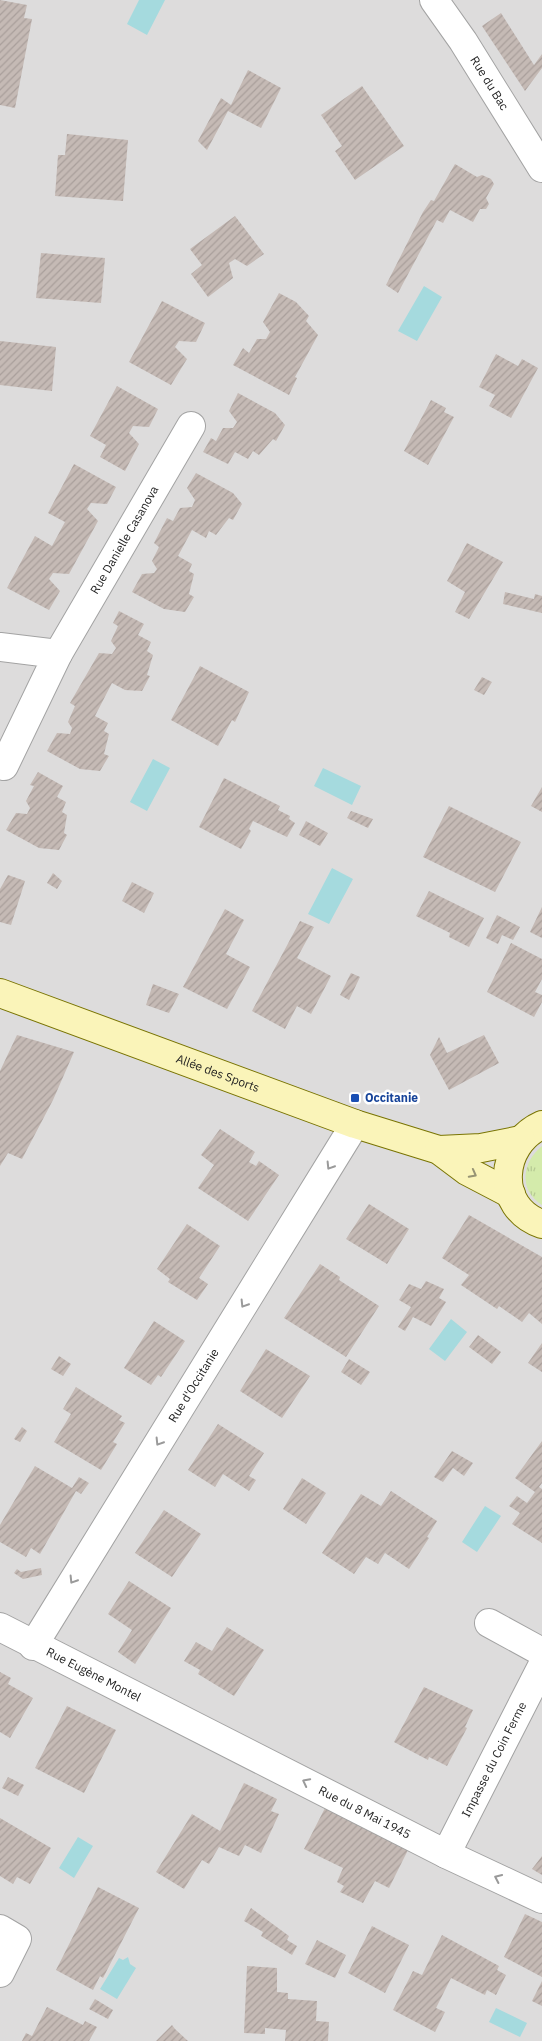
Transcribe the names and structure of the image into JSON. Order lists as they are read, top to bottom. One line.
{"streets":{"street":["Rue du Bac","Rue Danielle Casanova","Allée des Sports","Rue d'Occitanie","Rue Eugène Montel","Impasse du Coin Ferme","Rue du 8 Mai 1945"]},"crossings":[["Allée des Sports","Rue d'Occitanie"],["Rue d'Occitanie","Rue Eugène Montel"],["Rue Eugène Montel","Rue du 8 Mai 1945"],["Impasse du Coin Ferme","Rue du 8 Mai 1945"]],"one_way":["Rue d'Occitanie","Rue du 8 Mai 1945"],"places":{"transit":["Occitanie"]}}
